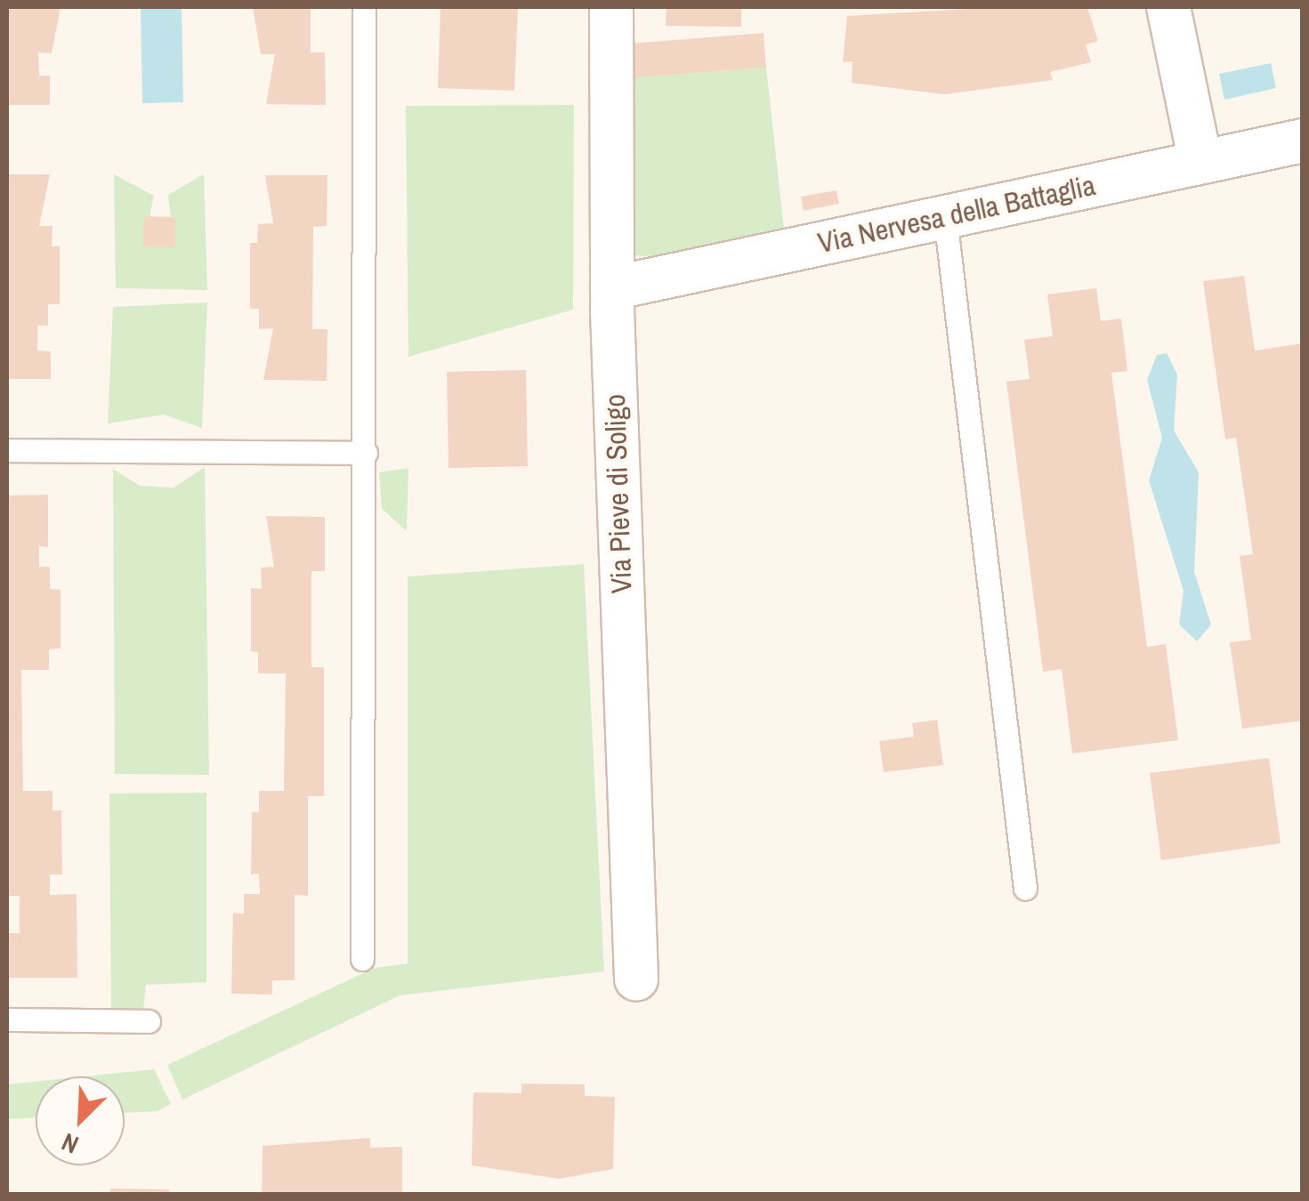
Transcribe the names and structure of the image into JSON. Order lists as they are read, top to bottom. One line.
{"streets":{"street":["Via Nervesa della Battaglia","Via Pieve di Soligo"]},"crossings":[["Via Nervesa della Battaglia","Via Pieve di Soligo"]],"north":"bottom left"}
